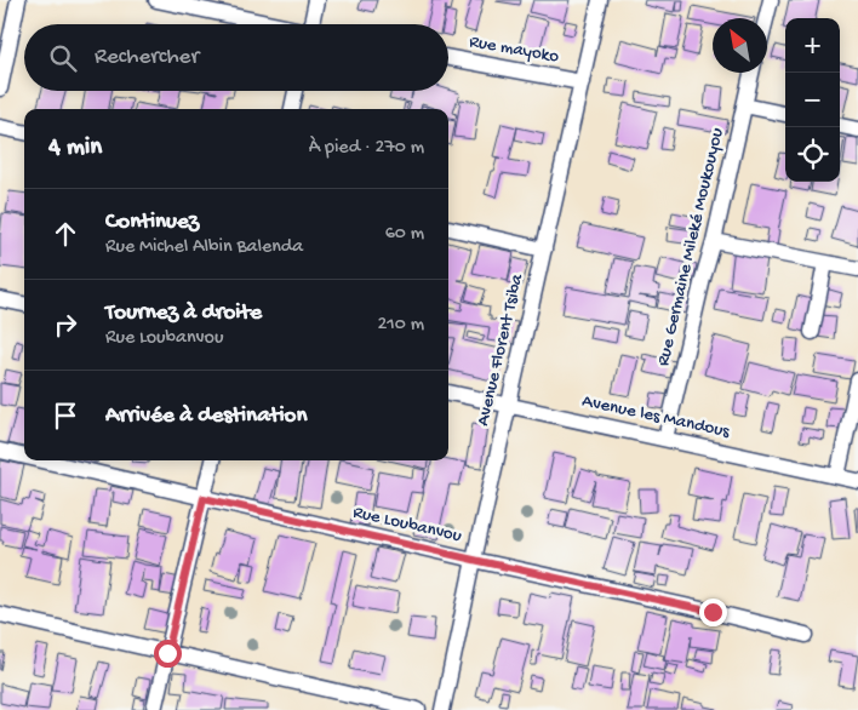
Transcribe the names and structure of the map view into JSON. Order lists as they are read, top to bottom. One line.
{"streets":{"street":["Rue mayoko","Rue Germaine Mileké Moukouyou","Avenue Florent Tsiba","Avenue les Mandous","Rue Loubanvou"]},"crossings":[["Rue mayoko","Avenue Florent Tsiba"],["Rue Germaine Mileké Moukouyou","Avenue les Mandous"],["Avenue Florent Tsiba","Avenue les Mandous"],["Avenue Florent Tsiba","Rue Loubanvou"]],"north":"top left","page":{"map_buttons":["+","−"],"search":"Rechercher","heading":["4 min","À pied · 270 m"],"list":[["Continuez","Rue Michel Albin Balenda","60 m"],["Tournez à droite","Rue Loubanvou","210 m"],"Arrivée à destination"]}}
